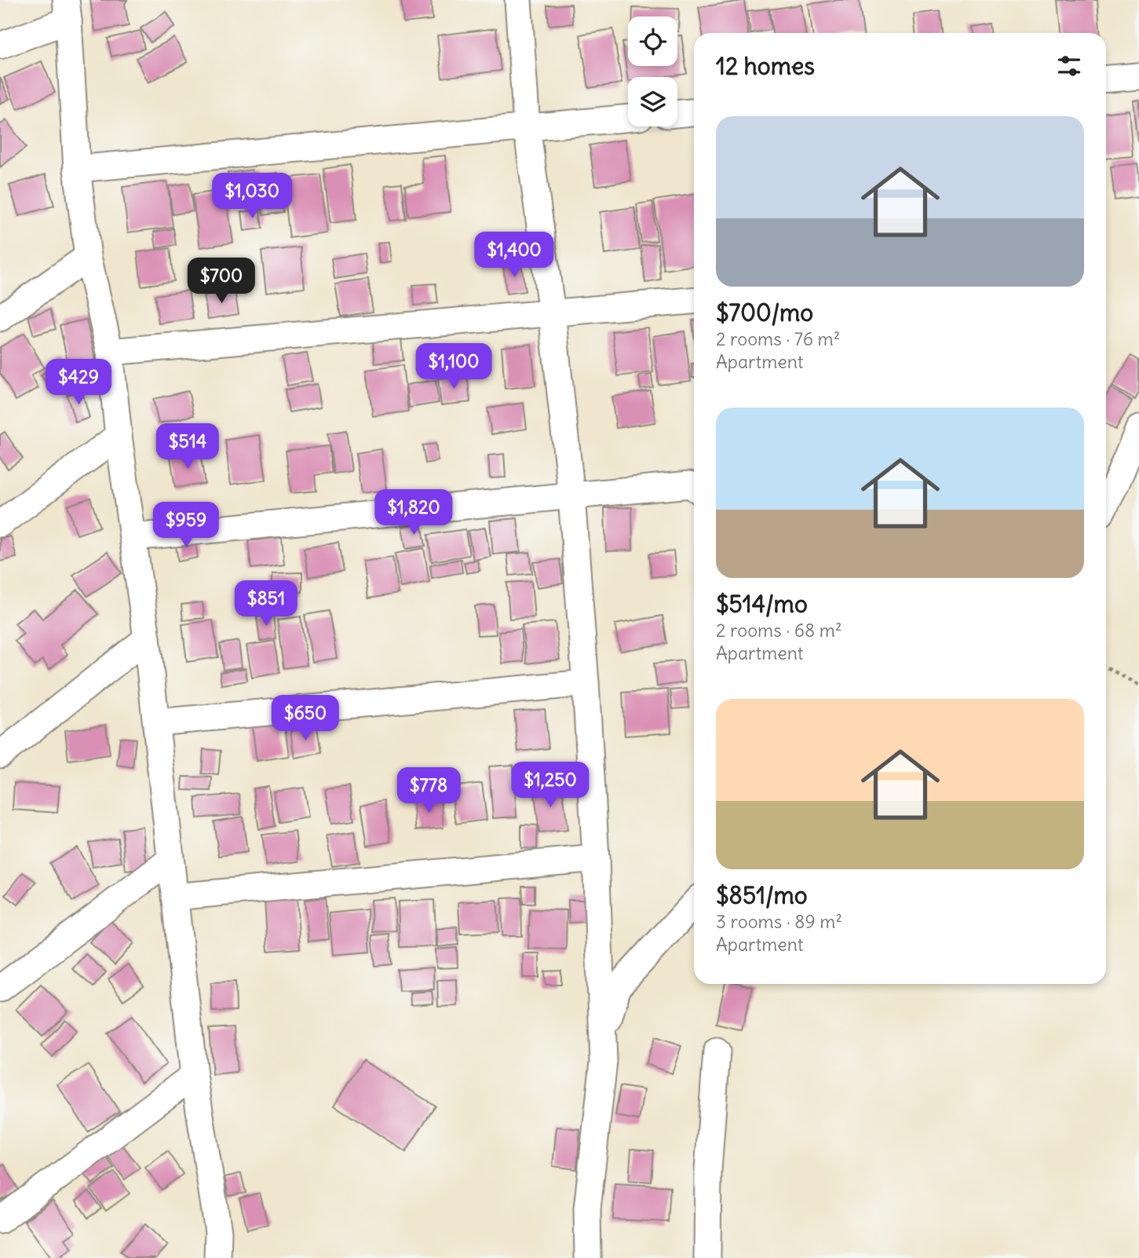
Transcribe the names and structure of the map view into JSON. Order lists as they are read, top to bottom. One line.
{"page":{"heading":"12 homes","list":[{"name":"$700/mo","note":"2 rooms · 76 m² · Apartment"},{"name":"$514/mo","note":"2 rooms · 68 m² · Apartment"},{"name":"$851/mo","note":"3 rooms · 89 m² · Apartment"}],"price":["$1,030","$1,400","$700","$1,100","$429","$514","$1,820","$959","$851","$650","$1,250","$778"]}}
